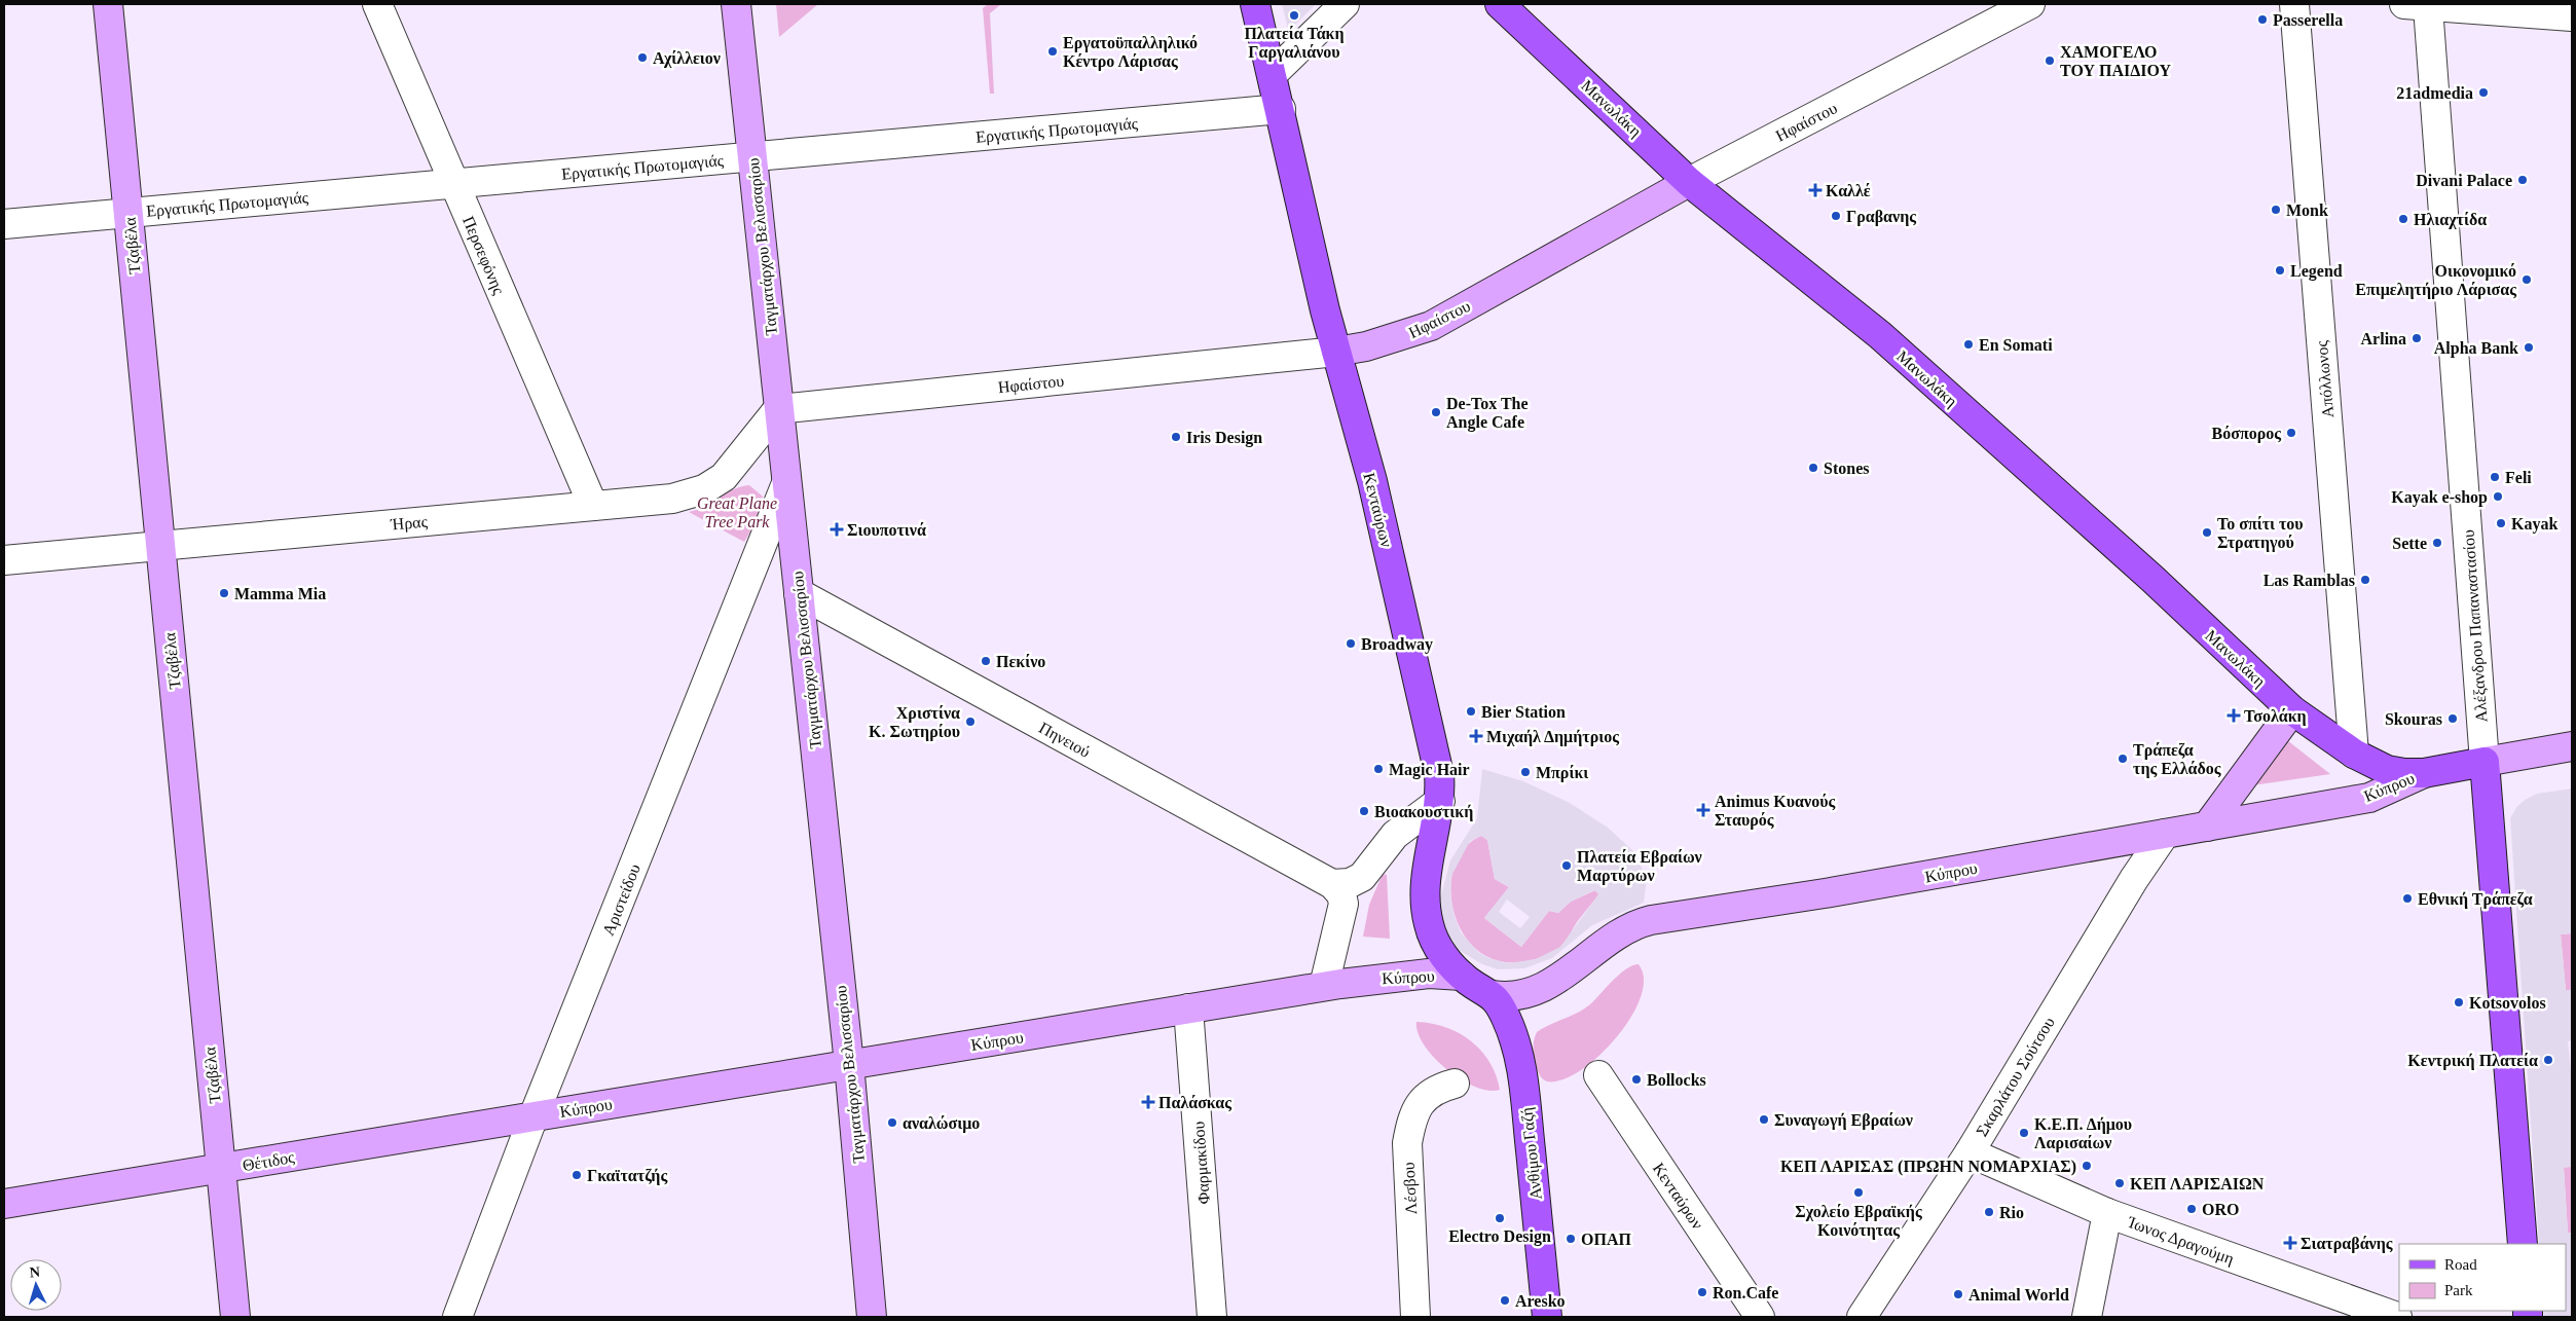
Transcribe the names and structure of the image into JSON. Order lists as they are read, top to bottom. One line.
{"streets":{"main road":["Μανωλάκη","Κενταύρων","Αλέξανδρου Παπαναστασίου","Κύπρου","Ανθίμου Γαζή"],"street":["Ηφαίστου","Εργατικής Πρωτομαγιάς","Τζαβέλα","Ταγματάρχου Βελισσαρίου","Περσεφόνης","Απόλλωνος","Ήρας","Πηνειού","Αριστείδου","Σκαρλάτου Σούτσου","Θέτιδος","Φαρμακίδου","Λέσβου","Ίωνος Δραγούμη"]},"crossings":[["Μανωλάκη","Ηφαίστου"],["Μανωλάκη","Απόλλωνος"],["Μανωλάκη","Κύπρου"],["Ηφαίστου","Ταγματάρχου Βελισσαρίου"],["Ηφαίστου","Κενταύρων"],["Ηφαίστου","Ήρας"],["Εργατικής Πρωτομαγιάς","Τζαβέλα"],["Εργατικής Πρωτομαγιάς","Ταγματάρχου Βελισσαρίου"],["Εργατικής Πρωτομαγιάς","Περσεφόνης"],["Εργατικής Πρωτομαγιάς","Κενταύρων"],["Τζαβέλα","Ήρας"],["Τζαβέλα","Θέτιδος"],["Ταγματάρχου Βελισσαρίου","Ήρας"],["Ταγματάρχου Βελισσαρίου","Πηνειού"],["Ταγματάρχου Βελισσαρίου","Κύπρου"],["Ταγματάρχου Βελισσαρίου","Αριστείδου"],["Περσεφόνης","Ήρας"],["Απόλλωνος","Κύπρου"],["Κενταύρων","Κύπρου"],["Κενταύρων","Ανθίμου Γαζή"],["Αλέξανδρου Παπαναστασίου","Κύπρου"],["Κύπρου","Αριστείδου"],["Κύπρου","Σκαρλάτου Σούτσου"],["Κύπρου","Ανθίμου Γαζή"],["Κύπρου","Θέτιδος"],["Κύπρου","Φαρμακίδου"],["Αριστείδου","Θέτιδος"],["Σκαρλάτου Σούτσου","Ίωνος Δραγούμη"]],"parks":["Great Plane Tree Park"],"places":{"other":["Πλατεία Τάκη Γαργαλιάνου","Passerella","Εργατοϋπαλληλικό Κέντρο Λάρισας","Αχίλλειον","ΧΑΜΟΓΕΛΟ ΤΟΥ ΠΑΙΔΙΟΥ","21admedia","Divani Palace","Monk","Γραβανης","Ηλιαχτίδα","Legend","Οικονομικό Επιμελητήριο Λάρισας","Arlina","En Somati","Alpha Bank","De-Tox The Angle Cafe","Βόσπορος","Iris Design","Stones","Feli","Kayak e-shop","Kayak","Το σπίτι του Στρατηγού","Sette","Las Ramblas","Mamma Mia","Broadway","Πεκίνο","Bier Station","Skouras","Χριστίνα Κ. Σωτηρίου","Τράπεζα της Ελλάδος","Magic Hair","Μπρίκι","Βιοακουστική","Πλατεία Εβραίων Μαρτύρων","Εθνική Τράπεζα","Kotsovolos","Κεντρική Πλατεία","Bollocks","Συναγωγή Εβραίων","αναλώσιμο","Κ.Ε.Π. Δήμου Λαρισαίων","ΚΕΠ ΛΑΡΙΣΑΣ (ΠΡΩΗΝ ΝΟΜΑΡΧΙΑΣ)","Γκαϊτατζής","ΚΕΠ ΛΑΡΙΣΑΙΩΝ","Σχολείο Εβραϊκής Κοινότητας","ORO","Rio","Electro Design","ΟΠΑΠ","Ron.Cafe","Animal World","Aresko"],"health":["Καλλέ","Σιουποτινά","Τσολάκη","Μιχαήλ Δημήτριος","Animus Κυανούς Σταυρός","Παλάσκας","Σιατραβάνης"]},"legend":["Road","Park"],"north":"top"}
